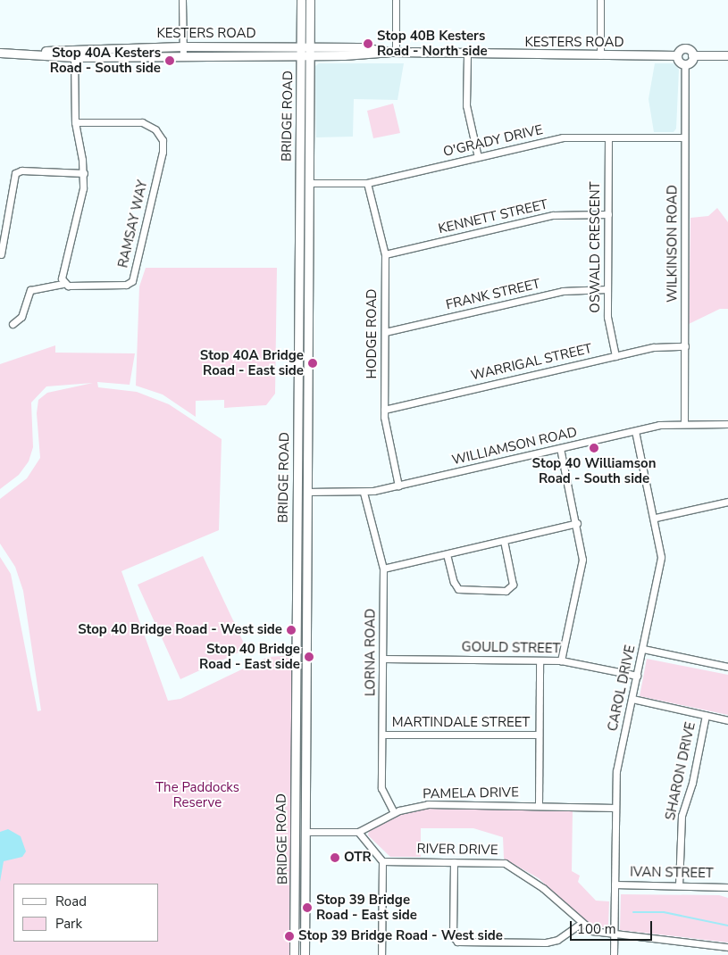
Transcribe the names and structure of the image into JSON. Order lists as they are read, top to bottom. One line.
{"streets":{"main road":["KESTERS ROAD","BRIDGE ROAD"],"street":["O'GRADY DRIVE","KENNETT STREET","RAMSAY WAY","WILKINSON ROAD","OSWALD CRESCENT","FRANK STREET","HODGE ROAD","WARRIGAL STREET","WILLIAMSON ROAD","GOULD STREET","LORNA ROAD","CAROL DRIVE","MARTINDALE STREET","SHARON DRIVE","PAMELA DRIVE","RIVER DRIVE","IVAN STREET"]},"crossings":[["KESTERS ROAD","BRIDGE ROAD"],["KESTERS ROAD","WILKINSON ROAD"],["BRIDGE ROAD","O'GRADY DRIVE"],["BRIDGE ROAD","WILLIAMSON ROAD"],["BRIDGE ROAD","PAMELA DRIVE"],["O'GRADY DRIVE","WILKINSON ROAD"],["O'GRADY DRIVE","OSWALD CRESCENT"],["O'GRADY DRIVE","HODGE ROAD"],["KENNETT STREET","OSWALD CRESCENT"],["KENNETT STREET","HODGE ROAD"],["WILKINSON ROAD","WARRIGAL STREET"],["WILKINSON ROAD","WILLIAMSON ROAD"],["OSWALD CRESCENT","FRANK STREET"],["OSWALD CRESCENT","WARRIGAL STREET"],["FRANK STREET","HODGE ROAD"],["HODGE ROAD","WARRIGAL STREET"],["HODGE ROAD","WILLIAMSON ROAD"],["WILLIAMSON ROAD","LORNA ROAD"],["WILLIAMSON ROAD","CAROL DRIVE"],["GOULD STREET","LORNA ROAD"],["GOULD STREET","CAROL DRIVE"],["LORNA ROAD","MARTINDALE STREET"],["LORNA ROAD","PAMELA DRIVE"],["CAROL DRIVE","PAMELA DRIVE"],["CAROL DRIVE","RIVER DRIVE"],["CAROL DRIVE","IVAN STREET"],["SHARON DRIVE","IVAN STREET"]],"parks":["The Paddocks Reserve"],"places":["Stop 40B Kesters Road - North side","Stop 40A Kesters Road - South side","Stop 40A Bridge Road - East side","Stop 40 Williamson Road - South side","Stop 40 Bridge Road - West side","Stop 40 Bridge Road - East side","OTR","Stop 39 Bridge Road - East side","Stop 39 Bridge Road - West side"],"legend":["Road","Park"],"scale_bar":"100 m"}
